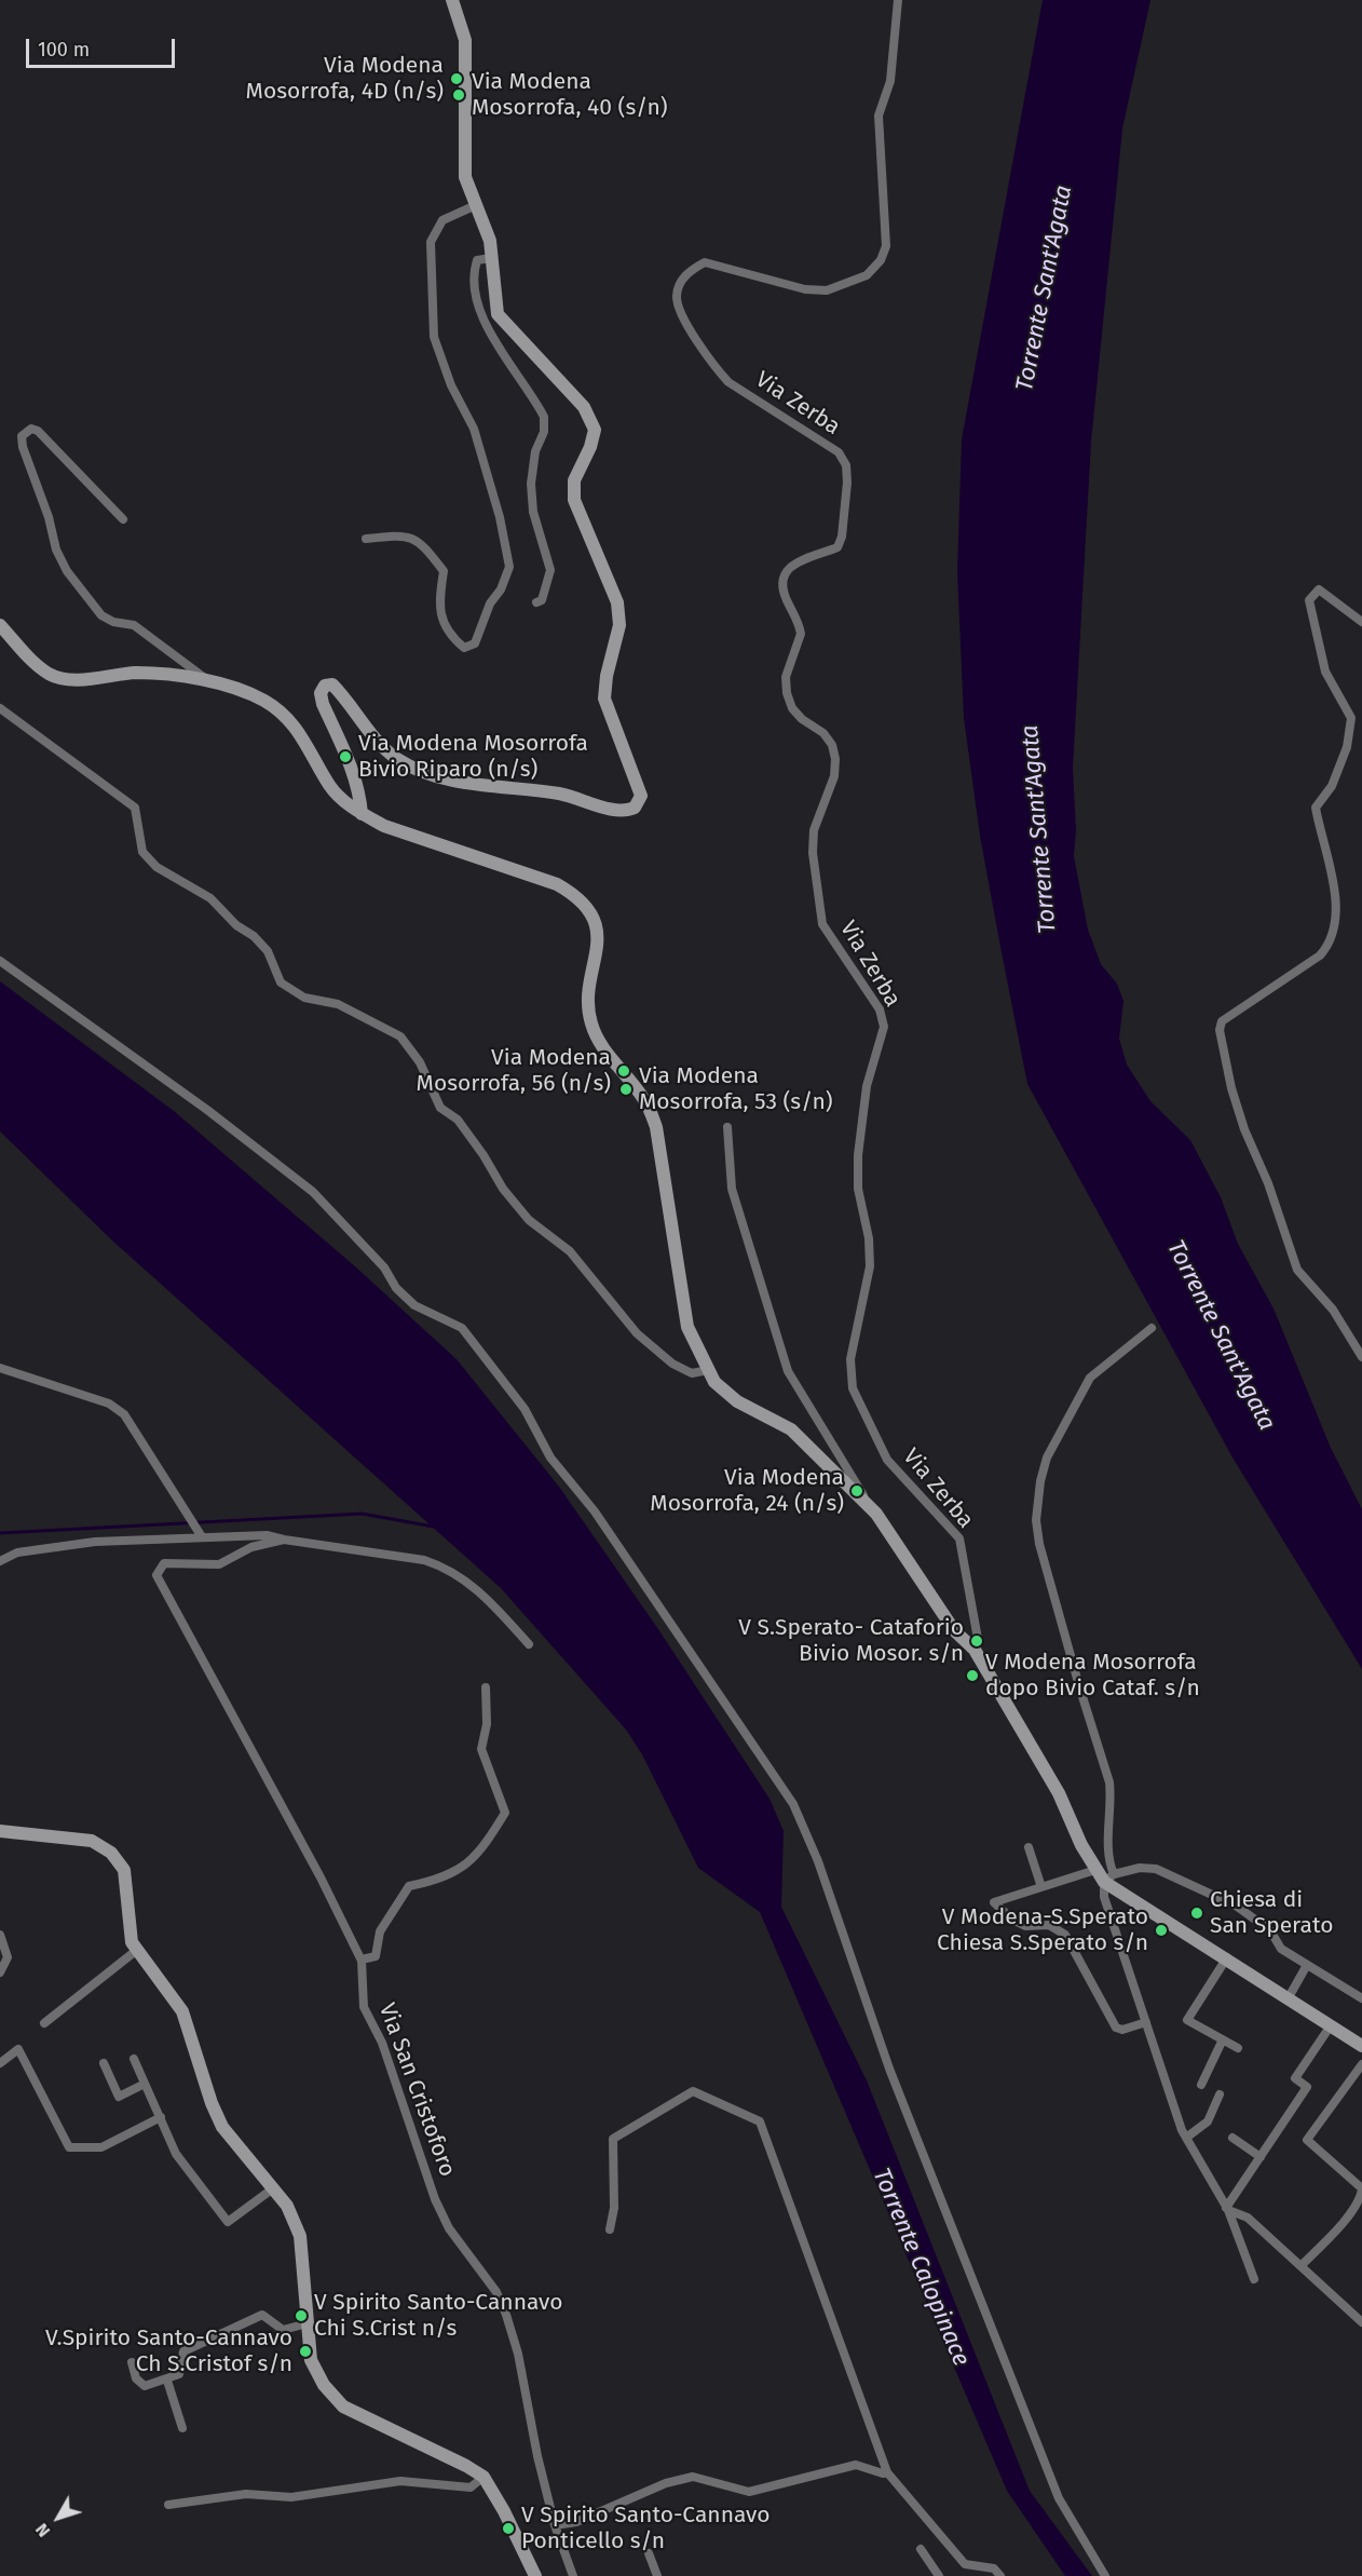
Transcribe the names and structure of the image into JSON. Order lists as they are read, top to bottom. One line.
{"streets":{"street":["Via Zerba","Via San Cristoforo"]},"water":["Torrente Sant'Agata","Torrente Calopinace"],"places":["Via Modena Mosorrofa, 4D (n/s)","Via Modena Mosorrofa, 40 (s/n)","Via Modena Mosorrofa Bivio Riparo (n/s)","Via Modena Mosorrofa, 56 (n/s)","Via Modena Mosorrofa, 53 (s/n)","Via Modena Mosorrofa, 24 (n/s)","V S.Sperato- Cataforio Bivio Mosor. s/n","V Modena Mosorrofa dopo Bivio Cataf. s/n","Chiesa di San Sperato","V Modena-S.Sperato Chiesa S.Sperato s/n","V Spirito Santo-Cannavo Chi S.Crist n/s","V.Spirito Santo-Cannavo Ch S.Cristof s/n","V Spirito Santo-Cannavo Ponticello s/n"],"scale_bar":"100 m","north":"bottom left"}
